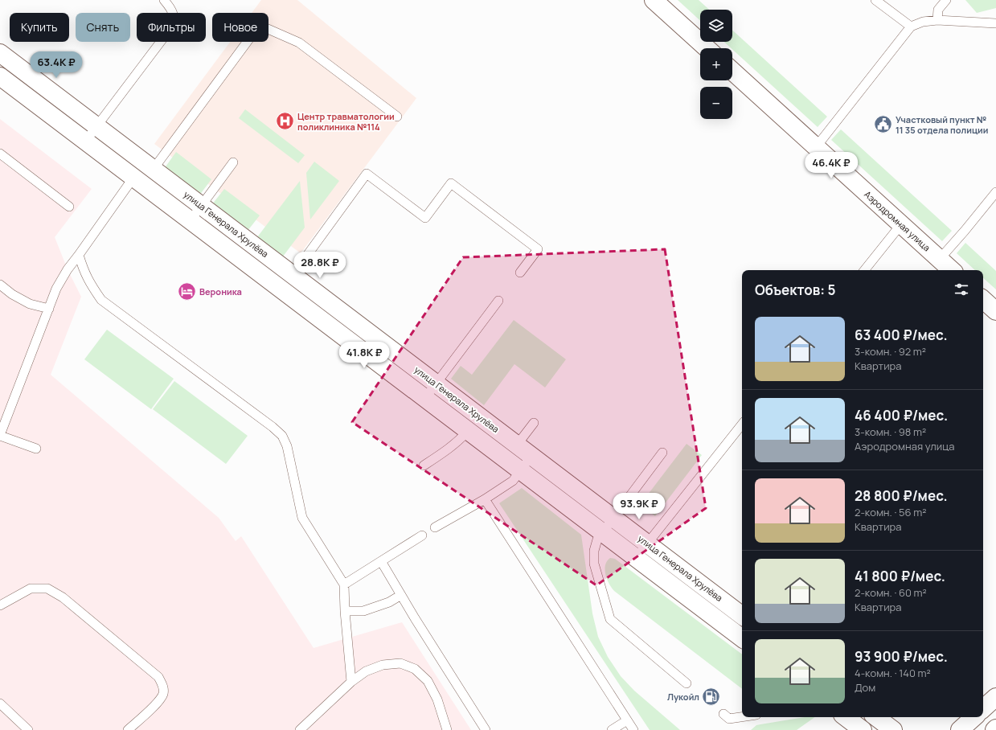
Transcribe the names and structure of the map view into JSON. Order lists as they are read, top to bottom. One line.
{"streets":{"street":["Аэродромная улица","улица Генерала Хрулёва"]},"places":{"hospital":["Центр травматологии поликлиника №114"],"public building":["Участковый пункт № 11 35 отдела полиции"],"hotel":["Вероника"],"fuel station":["Лукойл"]},"page":{"map_buttons":["+","−"],"chip":["Купить","Снять","Фильтры","Новое"],"price":["63.4K ₽","46.4K ₽","28.8K ₽","41.8K ₽","93.9K ₽"],"heading":"Объектов: 5","list":[{"name":"63 400 ₽/мес.","note":"3-комн. · 92 m² · Квартира"},{"name":"46 400 ₽/мес.","note":"3-комн. · 98 m² · Аэродромная улица"},{"name":"28 800 ₽/мес.","note":"2-комн. · 56 m² · Квартира"},{"name":"41 800 ₽/мес.","note":"2-комн. · 60 m² · Квартира"},{"name":"93 900 ₽/мес.","note":"4-комн. · 140 m² · Дом"}]}}
